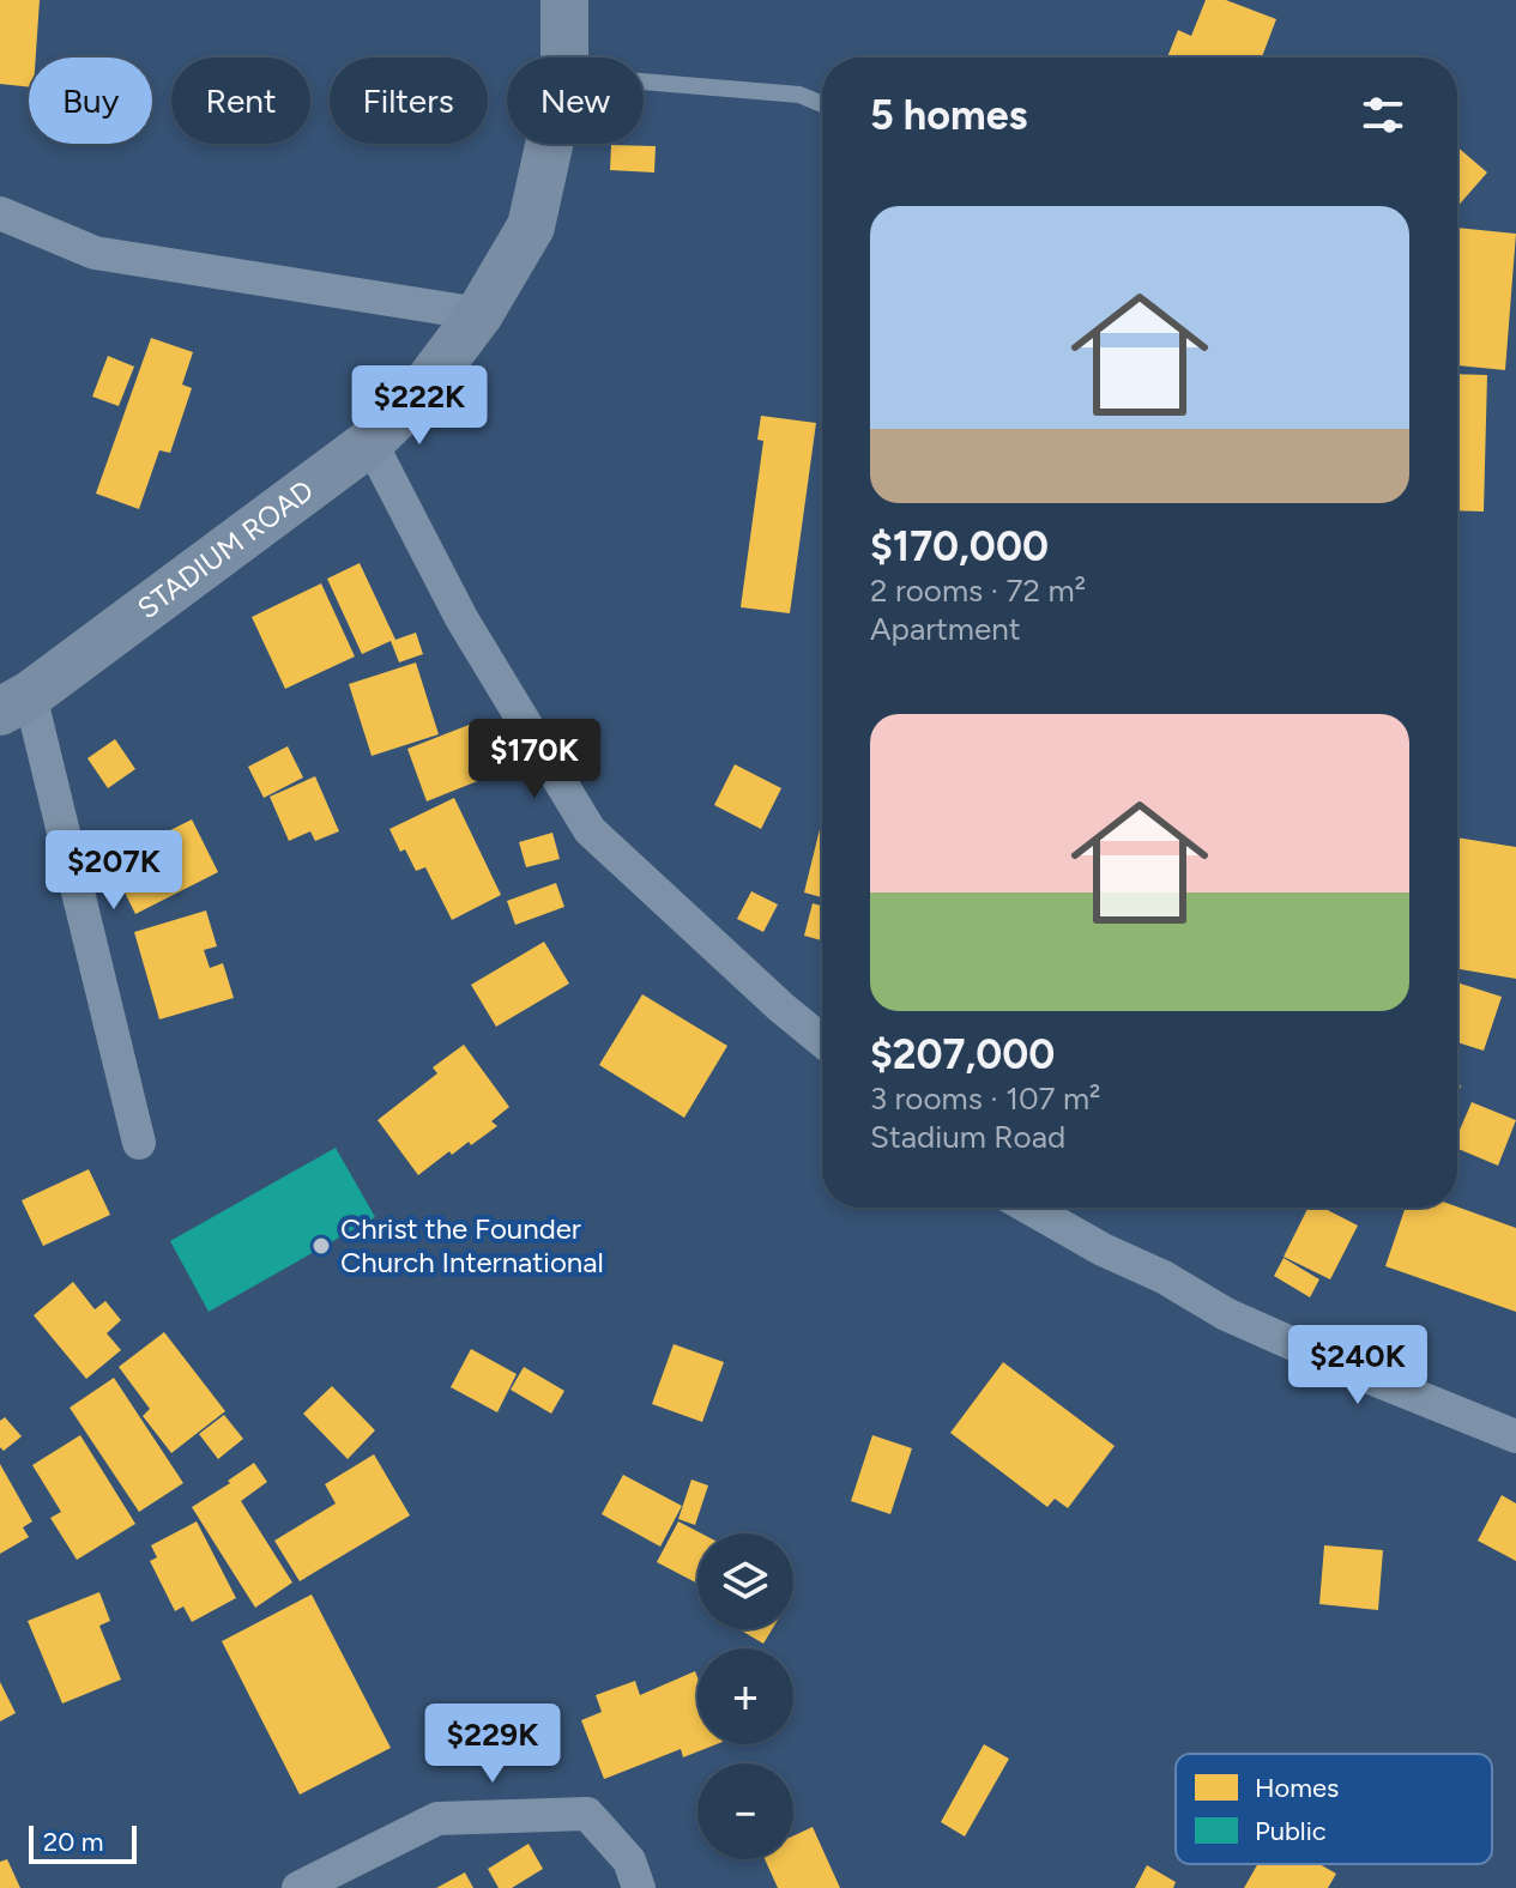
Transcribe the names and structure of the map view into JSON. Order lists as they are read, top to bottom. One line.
{"streets":{"main road":["STADIUM ROAD"]},"places":["Christ the Founder Church International"],"legend":["Homes","Public"],"scale_bar":"20 m","page":{"chip":["Buy","Rent","Filters","New"],"heading":"5 homes","list":[{"name":"$170,000","note":"2 rooms · 72 m² · Apartment"},{"name":"$207,000","note":"3 rooms · 107 m² · Stadium Road"}],"price":["$222K","$170K","$207K","$240K","$229K"],"map_buttons":["+","−"],"scale":"20 m"}}
